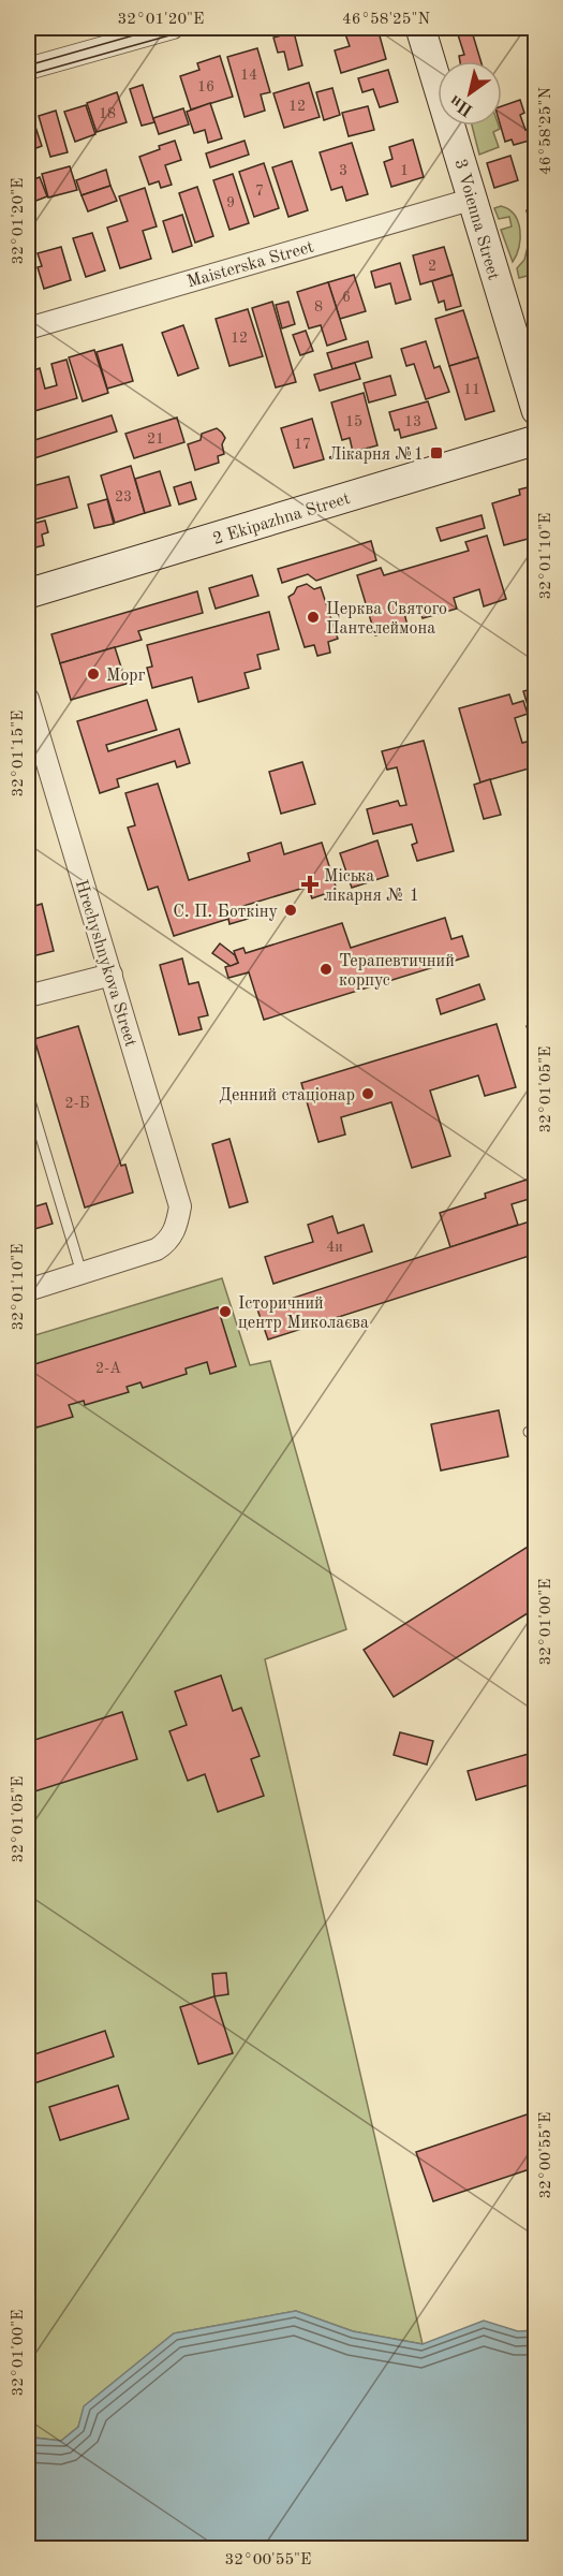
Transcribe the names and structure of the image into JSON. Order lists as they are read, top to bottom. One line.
{"streets":{"street":["3 Voienna Street","Maisterska Street","2 Ekipazhna Street","Hrechyshnykova Street"]},"crossings":[["3 Voienna Street","Maisterska Street"]],"places":{"transit":["Лікарня №1"],"other":["Церква Святого Пантелеймона","Морг","С. П. Боткіну","Терапевтичний корпус","Денний стаціонар","Історичний центр Миколаєва"],"health":["Міська лікарня № 1"]},"house_numbers":["14","16","12","18","3","1","7","9","2","6","8","12","11","15","13","21","17","23","2-Б","4и","2-А"],"north":"bottom left","coordinates":["32°01'20\"E","46°58'25\"N","32°01'10\"E","32°01'15\"E","32°01'05\"E","32°01'00\"E","32°00'55\"E"]}
